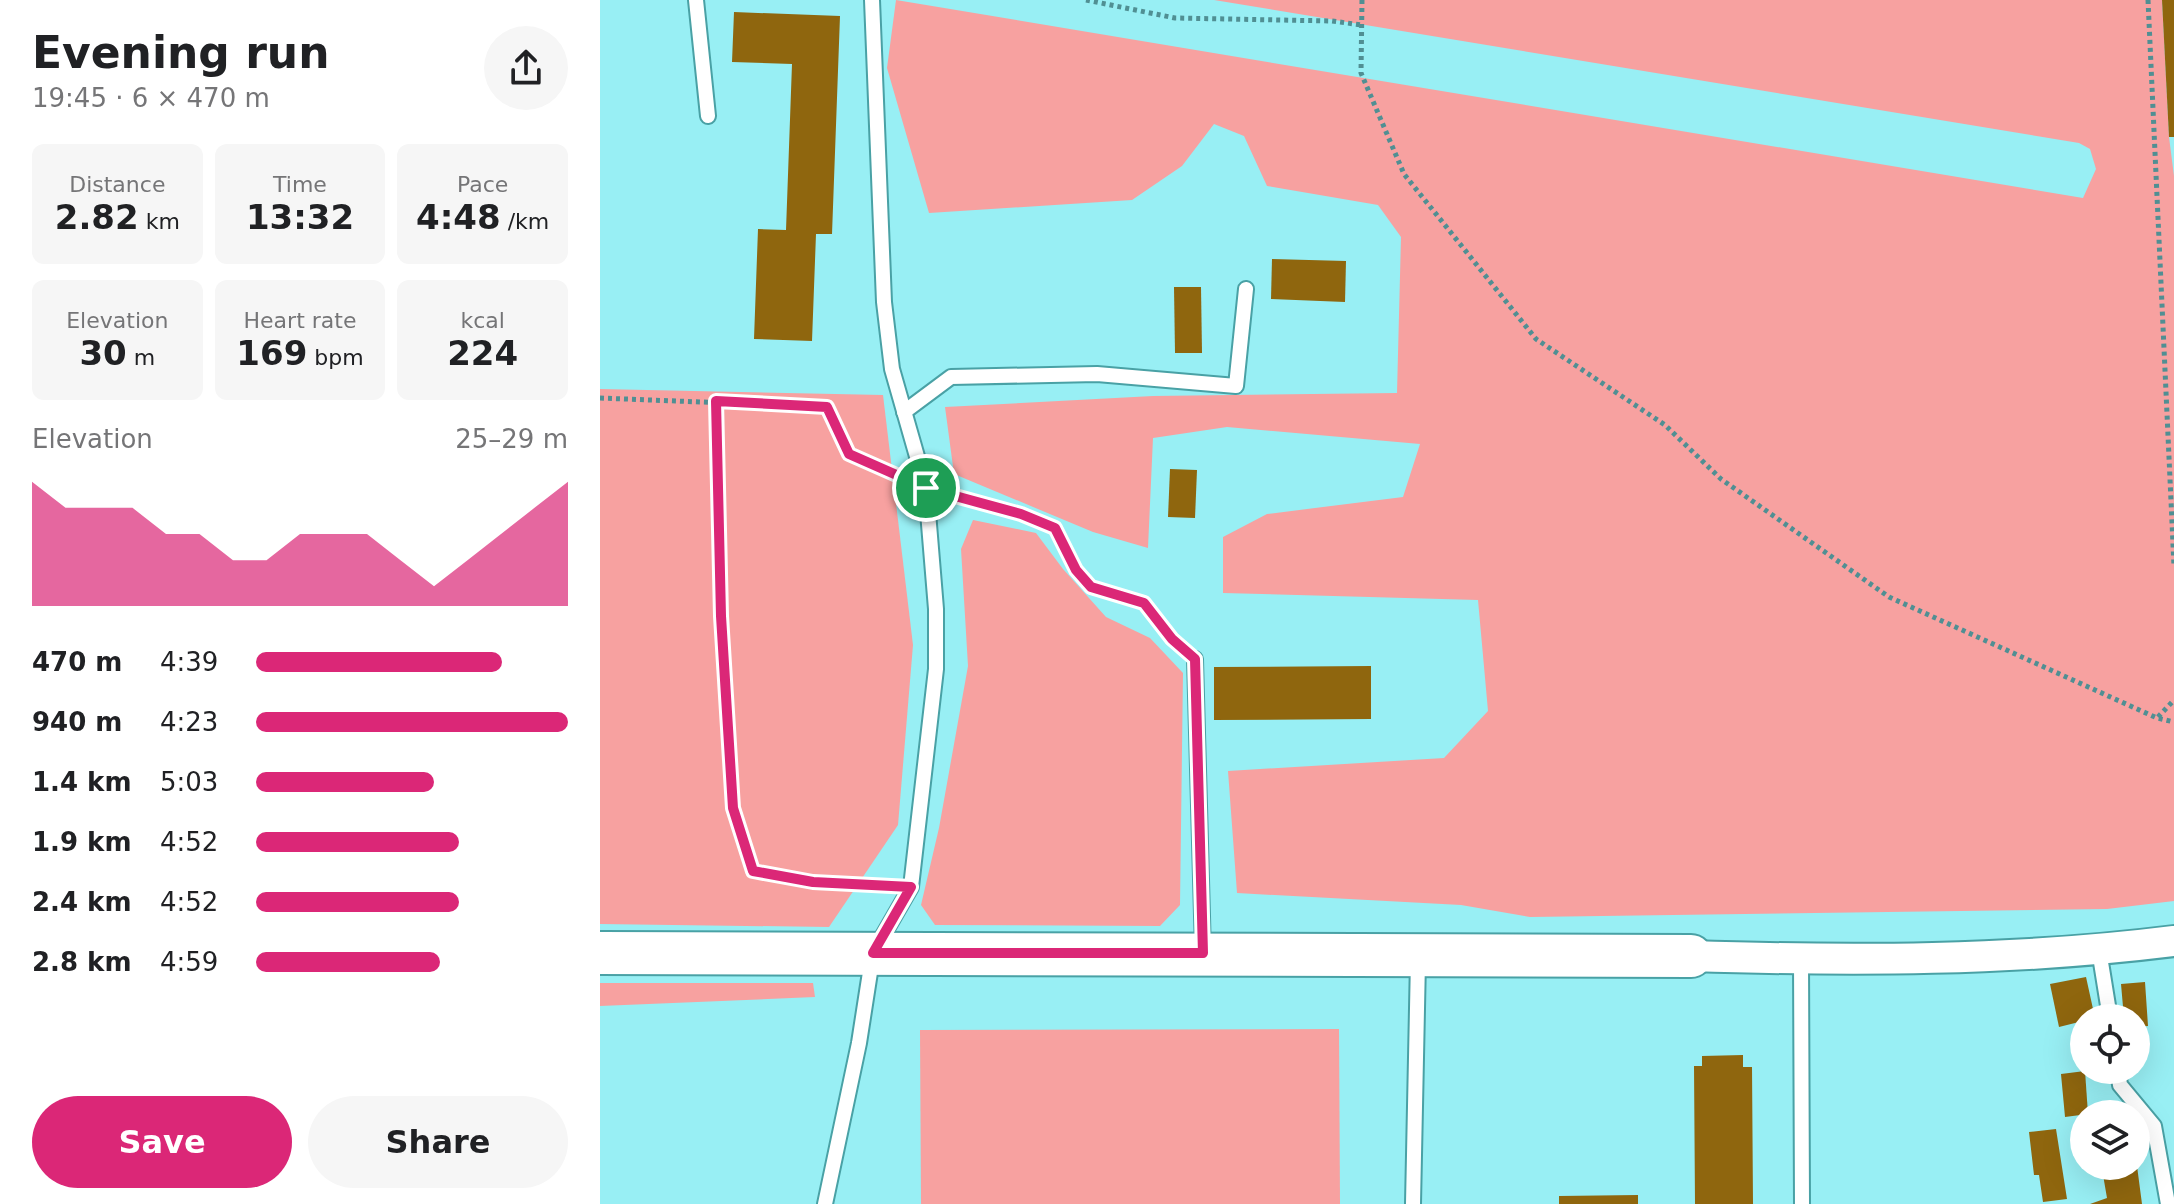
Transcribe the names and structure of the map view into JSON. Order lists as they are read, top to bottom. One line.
{"page":{"heading":["Evening run","19:45 · 6 × 470 m"],"stats":[["Distance","2.82 km"],["Time","13:32"],["Pace","4:48 /km"],["Elevation","30 m"],["Heart rate","169 bpm"],["kcal","224"]],"chart":["Elevation","25–29 m"],"list":[{"name":"470 m","note":"4:39"},{"name":"940 m","note":"4:23"},{"name":"1.4 km","note":"5:03"},{"name":"1.9 km","note":"4:52"},{"name":"2.4 km","note":"4:52"},{"name":"2.8 km","note":"4:59"}],"buttons":["Save","Share"]}}
